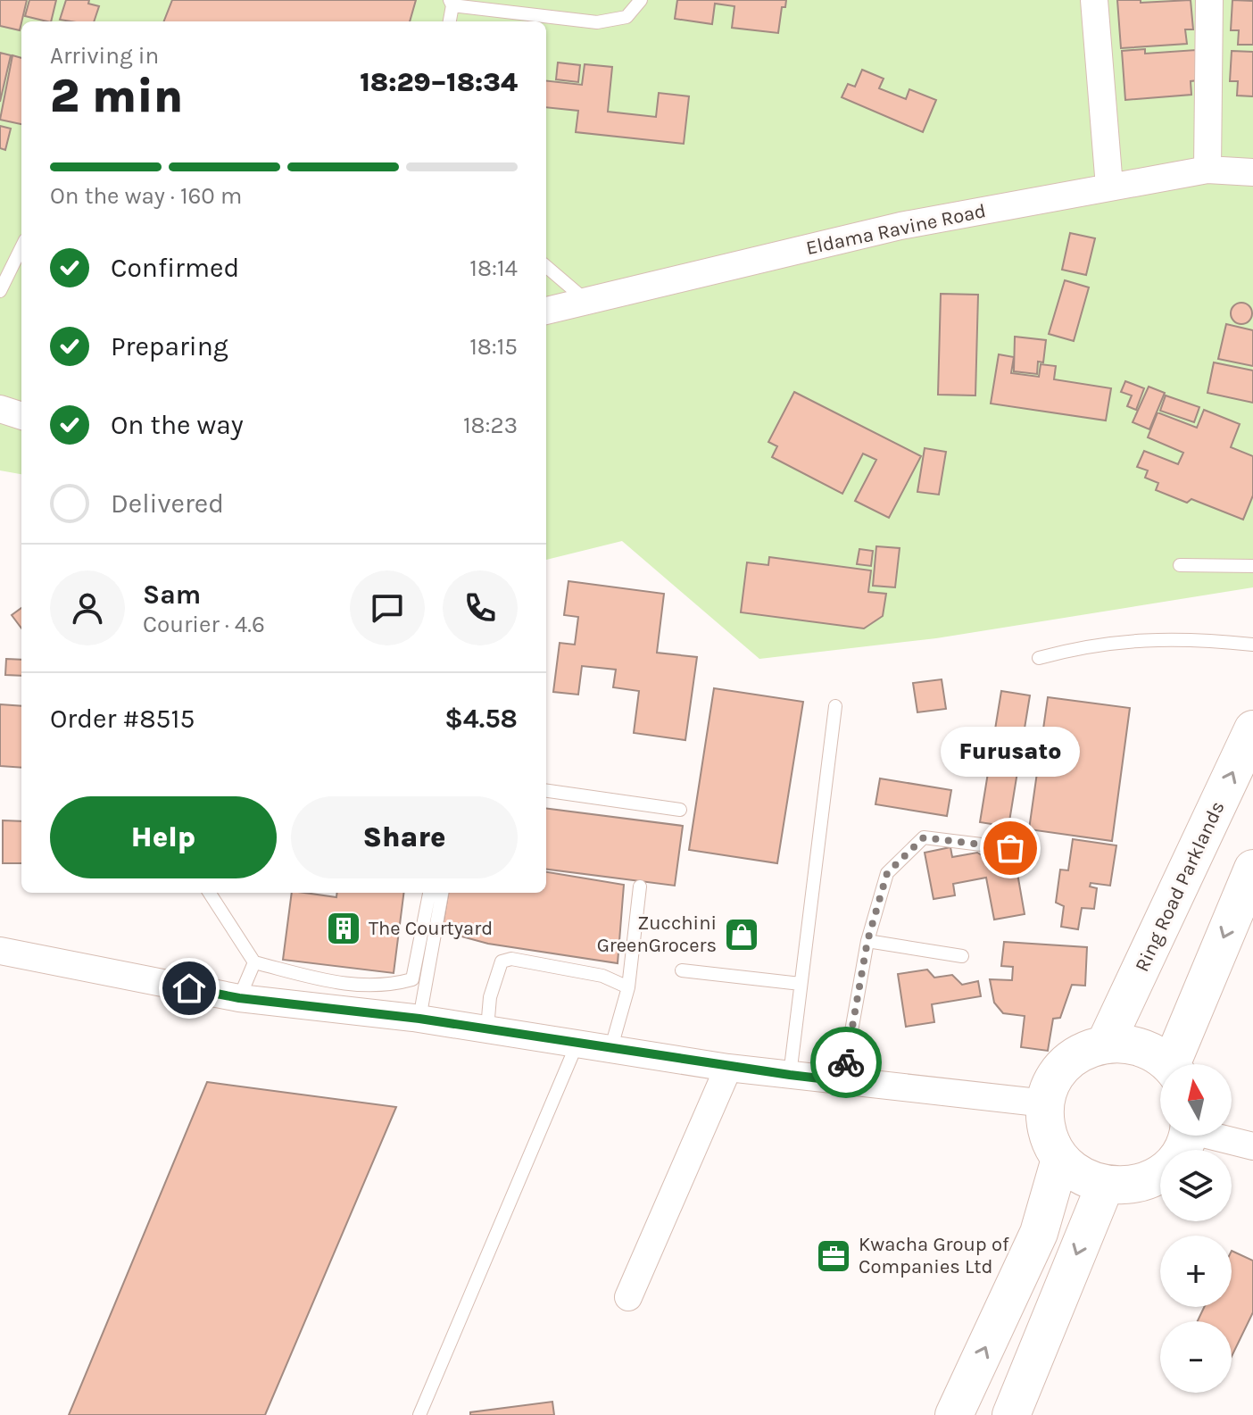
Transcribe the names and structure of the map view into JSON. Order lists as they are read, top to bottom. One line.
{"streets":{"street":["Eldama Ravine Road","Ring Road Parklands"]},"places":{"other":["Furusato"],"building":["The Courtyard"],"shop":["Zucchini GreenGrocers"],"office":["Kwacha Group of Companies Ltd"]},"north":"top","page":{"heading":["2 min","Arriving in","18:29–18:34"],"panel":["Sam","Courier · 4.6","Order #8515","$4.58"],"bar":"On the way · 160 m","list":[["Confirmed","18:14"],["Preparing","18:15"],["On the way","18:23"],"Delivered"],"bubble":"Furusato","buttons":["Help","Share"],"map_buttons":["+","−"]}}
